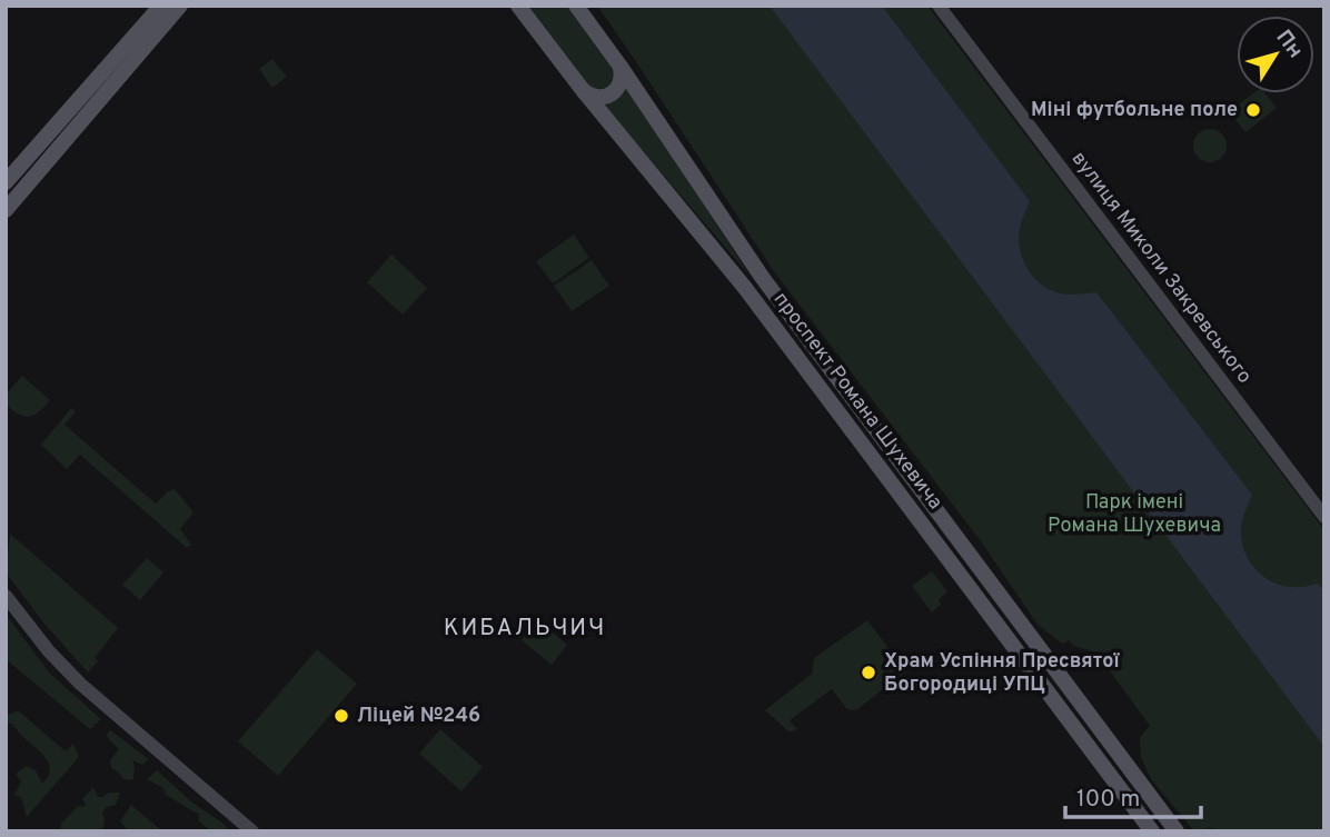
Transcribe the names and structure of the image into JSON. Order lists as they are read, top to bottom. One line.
{"streets":{"main road":["проспект Романа Шухевича"],"street":["вулиця Миколи Закревського"]},"districts":["КИБАЛЬЧИЧ"],"parks":["Парк імені Романа Шухевича"],"places":["Міні футбольне поле","Храм Успіння Пресвятої Богородиці УПЦ","Ліцей №246"],"scale_bar":"100 m","north":"top right"}
